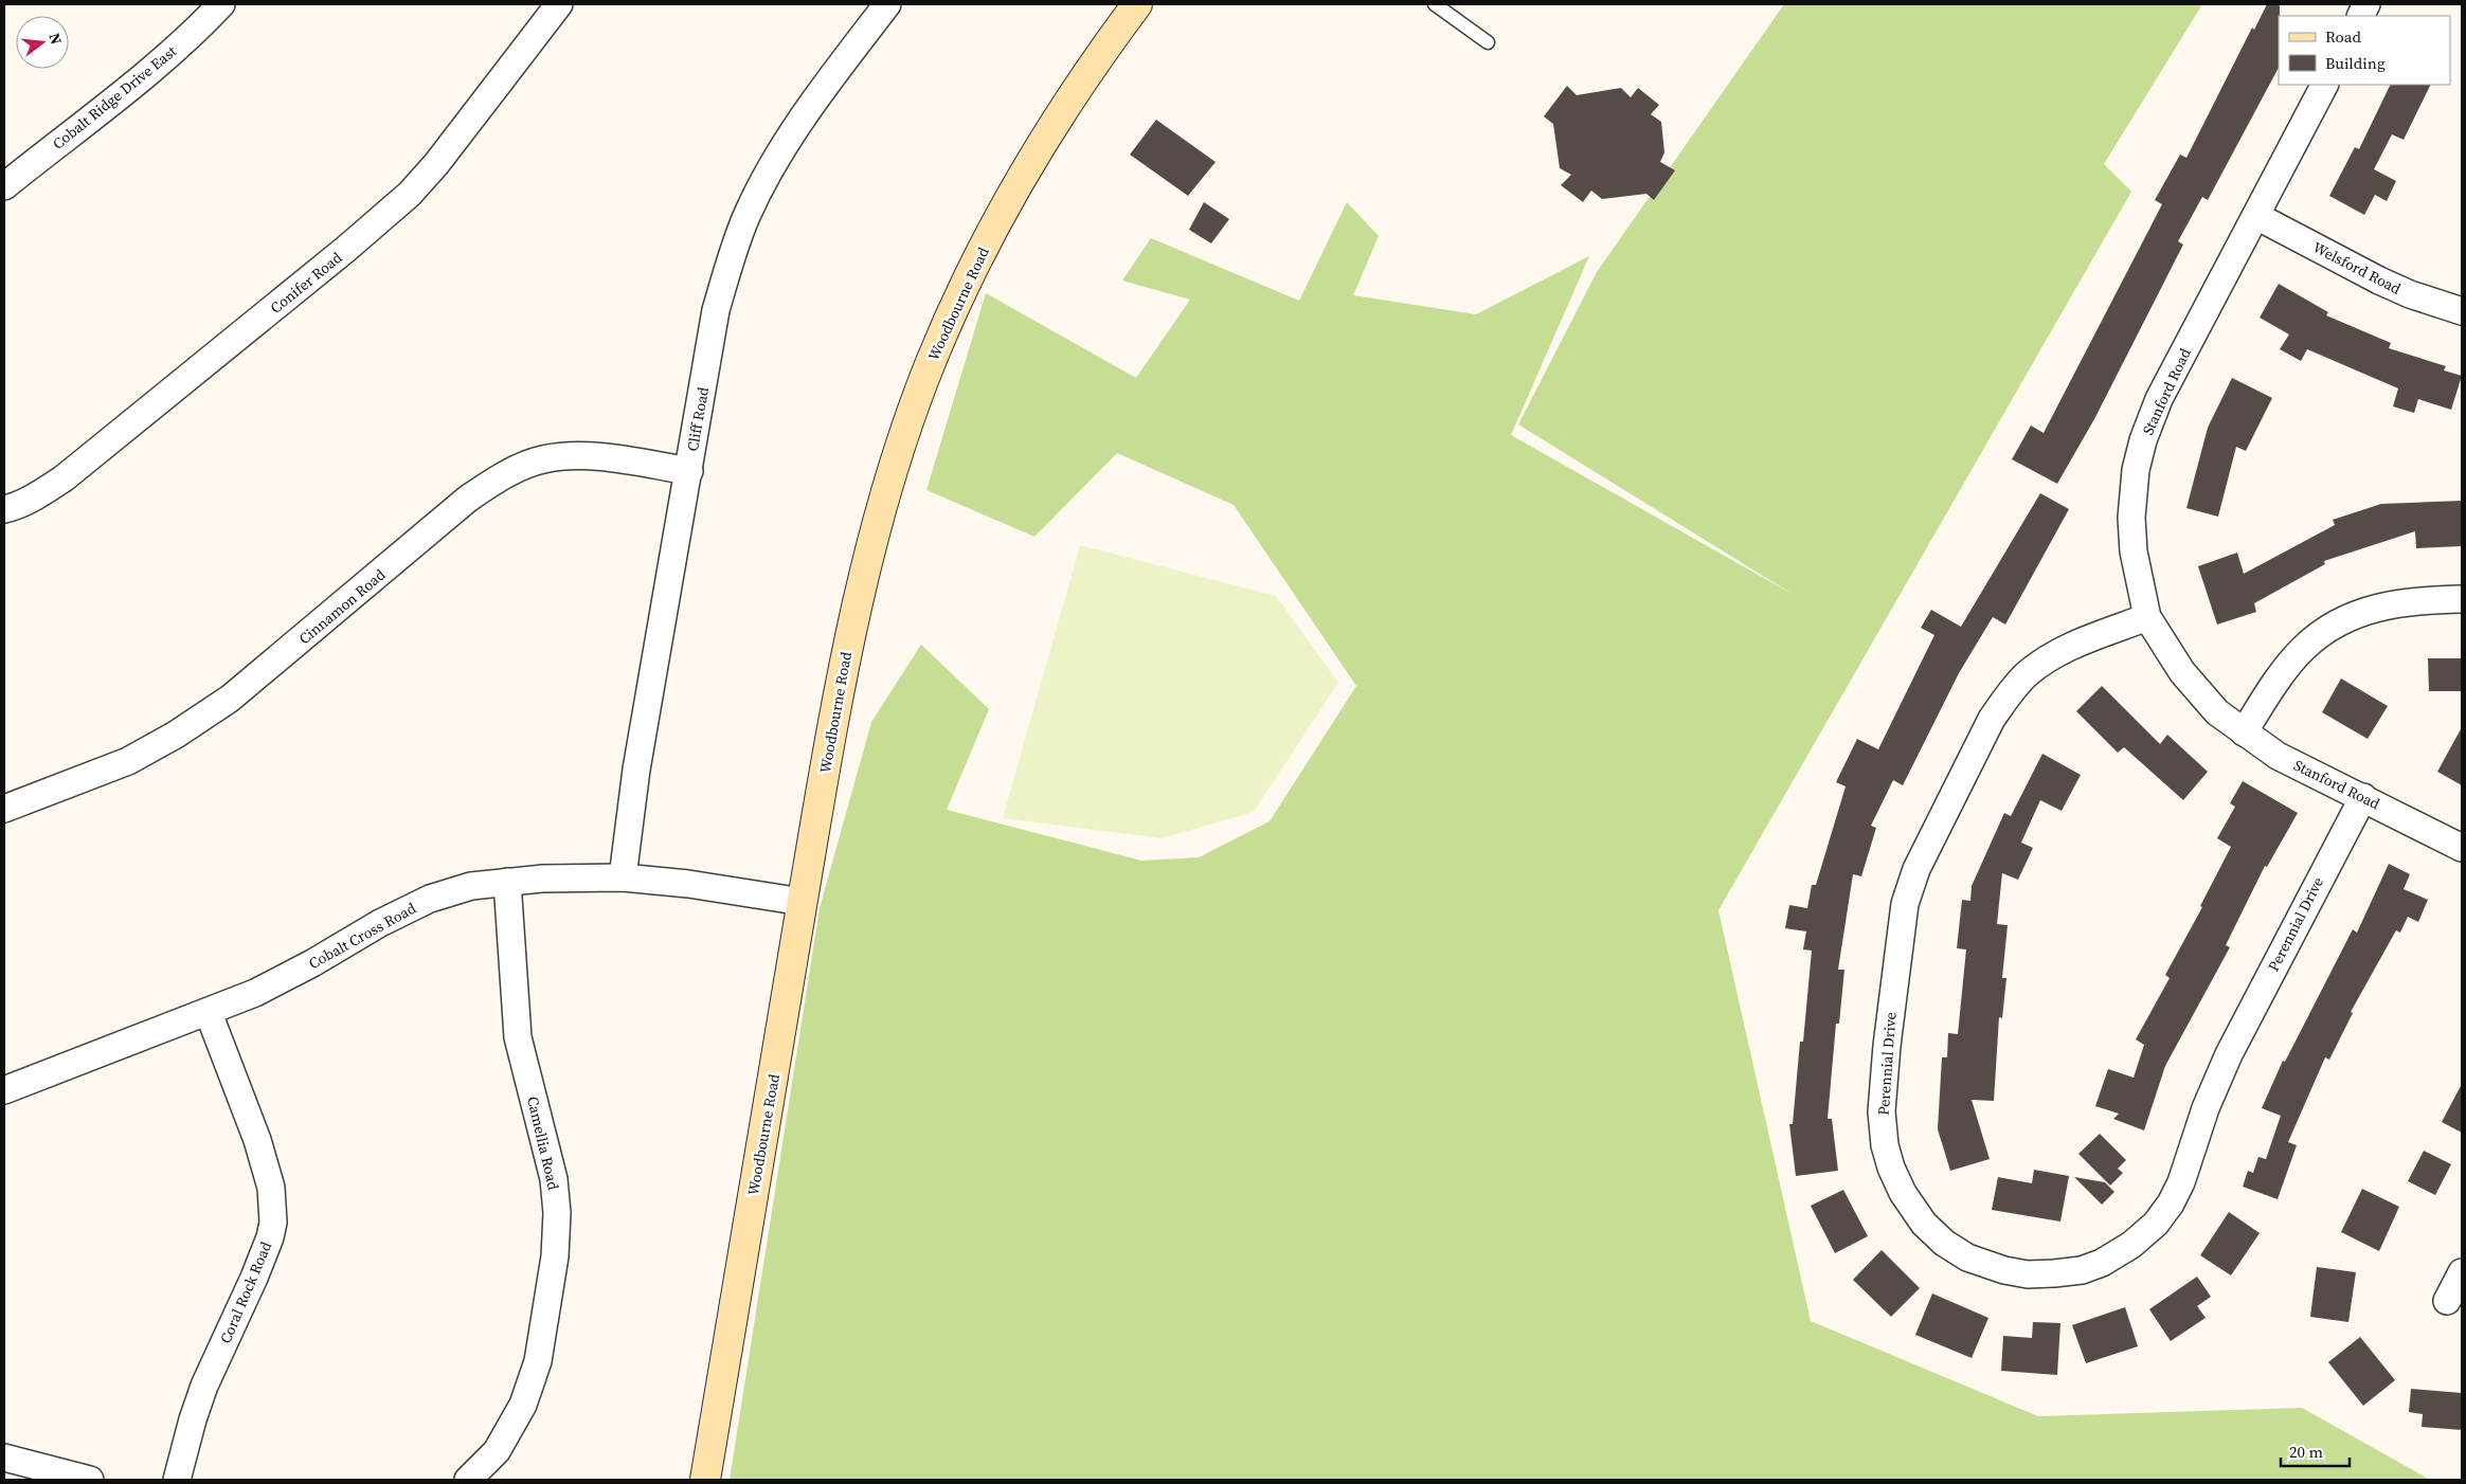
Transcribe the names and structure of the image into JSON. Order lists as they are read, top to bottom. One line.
{"streets":{"main road":["Woodbourne Road"],"street":["Cobalt Ridge Drive East","Welsford Road","Conifer Road","Stanford Road","Cliff Road","Cinnamon Road","Perennial Drive","Cobalt Cross Road","Camellia Road","Coral Rock Road"]},"crossings":[["Welsford Road","Stanford Road"],["Woodbourne Road","Cobalt Cross Road"],["Stanford Road","Perennial Drive"],["Cliff Road","Cinnamon Road"],["Cliff Road","Cobalt Cross Road"],["Cobalt Cross Road","Camellia Road"],["Cobalt Cross Road","Coral Rock Road"]],"legend":["Road","Building"],"scale_bar":"20 m","north":"right"}
